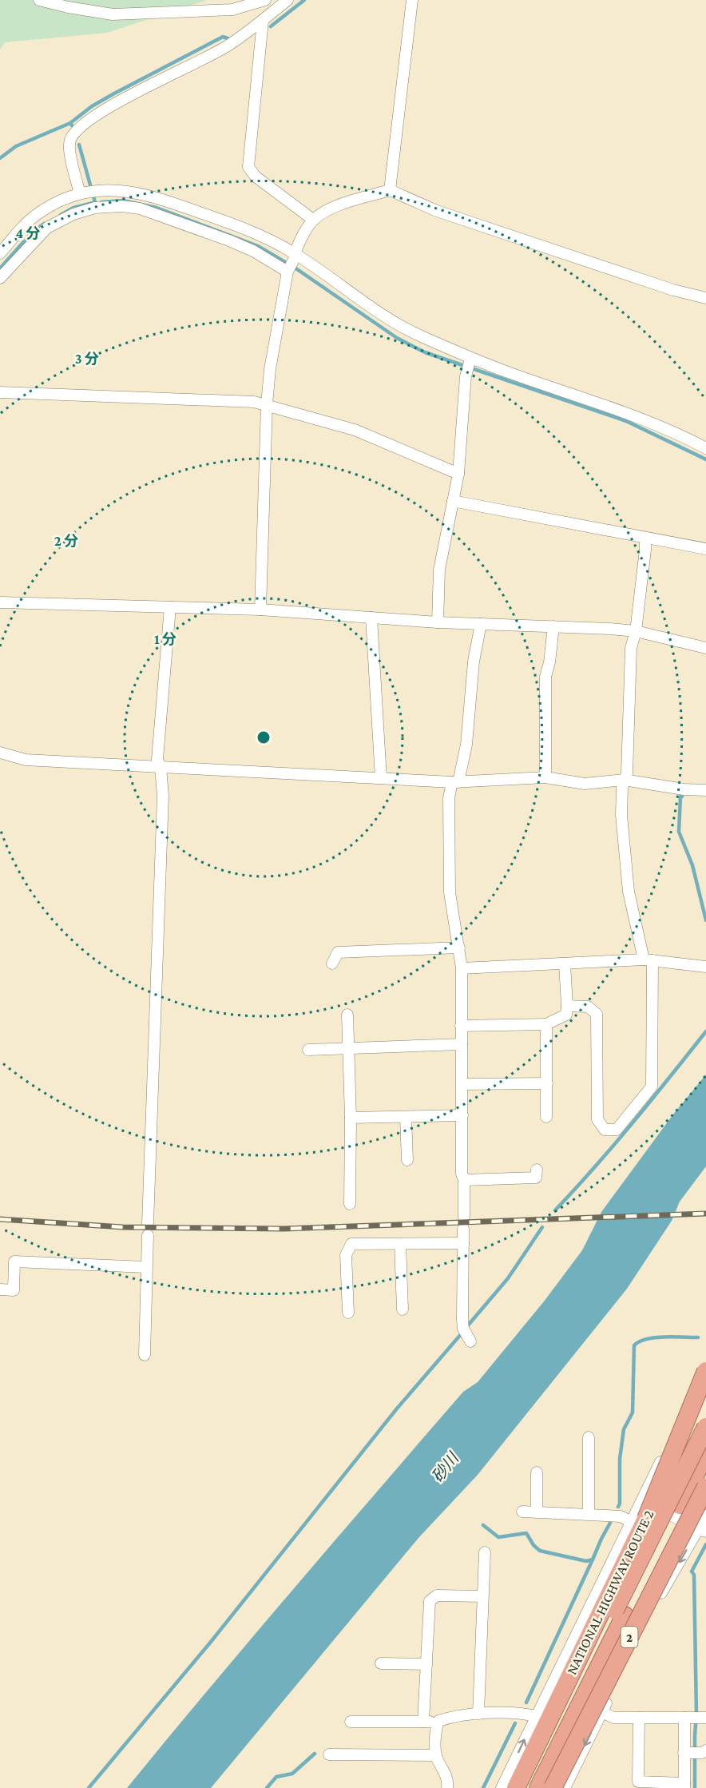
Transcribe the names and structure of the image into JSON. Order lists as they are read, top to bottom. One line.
{"streets":{"highway":["NATIONAL HIGHWAY ROUTE 2","2"]},"water":["砂川"],"rings":["4 分","3 分","2 分","1 分"]}
